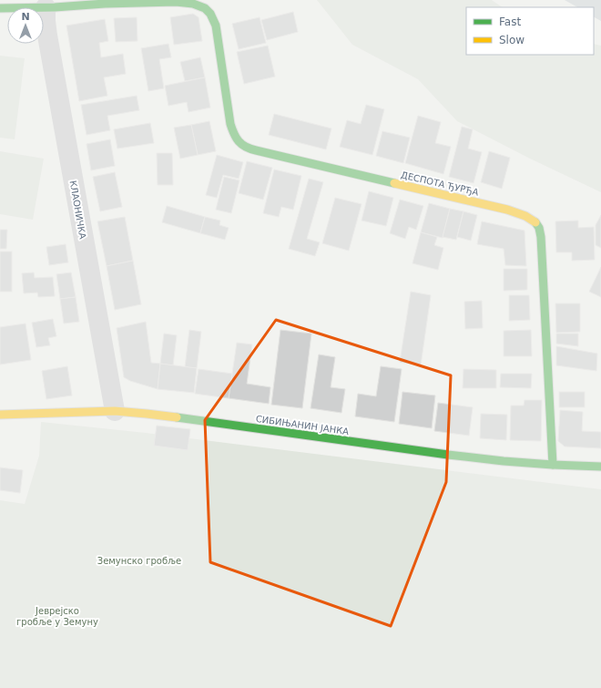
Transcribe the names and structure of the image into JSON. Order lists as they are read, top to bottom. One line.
{"streets":{"street":["ДЕСПОТА ЂУРЂА","КЛАОНИЧКА","СИБИЊАНИН ЈАНКА"]},"crossings":[["ДЕСПОТА ЂУРЂА","КЛАОНИЧКА"],["ДЕСПОТА ЂУРЂА","СИБИЊАНИН ЈАНКА"],["КЛАОНИЧКА","СИБИЊАНИН ЈАНКА"]],"parks":["Земунско гробље","Јеврејско гробље у Земуну"],"legend":["Fast","Slow"],"north":"top"}
